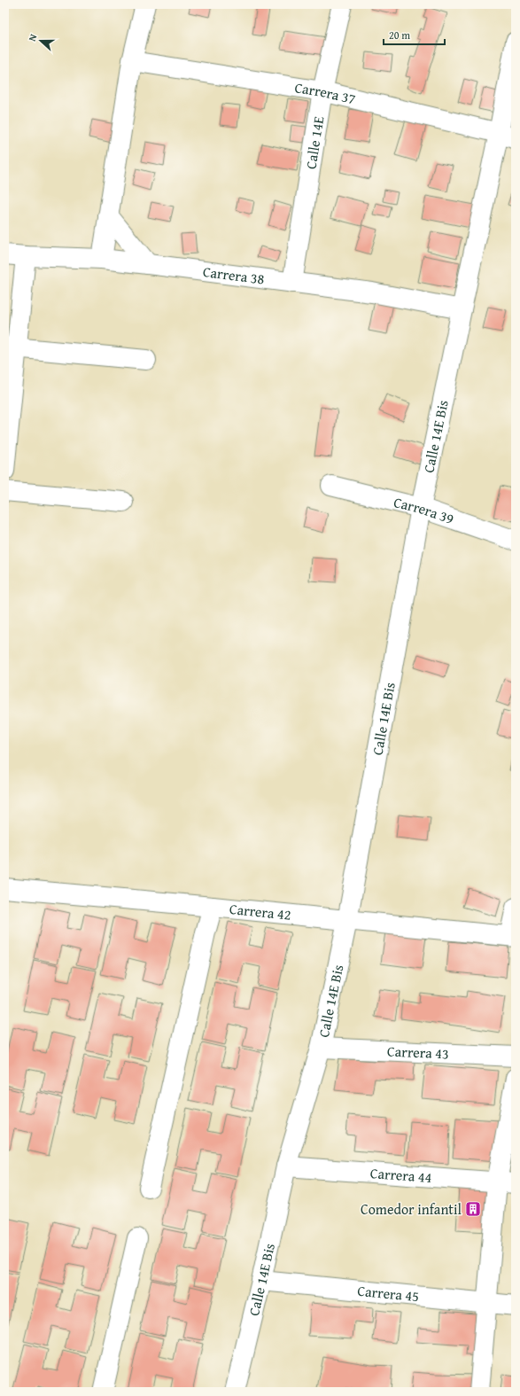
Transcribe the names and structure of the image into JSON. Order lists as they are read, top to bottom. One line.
{"streets":{"street":["Carrera 37","Calle 14E","Carrera 38","Calle 14E Bis","Carrera 39","Carrera 42","Carrera 43","Carrera 44","Carrera 45"]},"crossings":[["Carrera 37","Calle 14E"],["Carrera 37","Calle 14E Bis"],["Calle 14E","Carrera 38"],["Carrera 38","Calle 14E Bis"],["Calle 14E Bis","Carrera 39"],["Calle 14E Bis","Carrera 42"],["Calle 14E Bis","Carrera 43"],["Calle 14E Bis","Carrera 44"],["Calle 14E Bis","Carrera 45"]],"places":{"building":["Comedor infantil"]},"scale_bar":"20 m","north":"left"}
